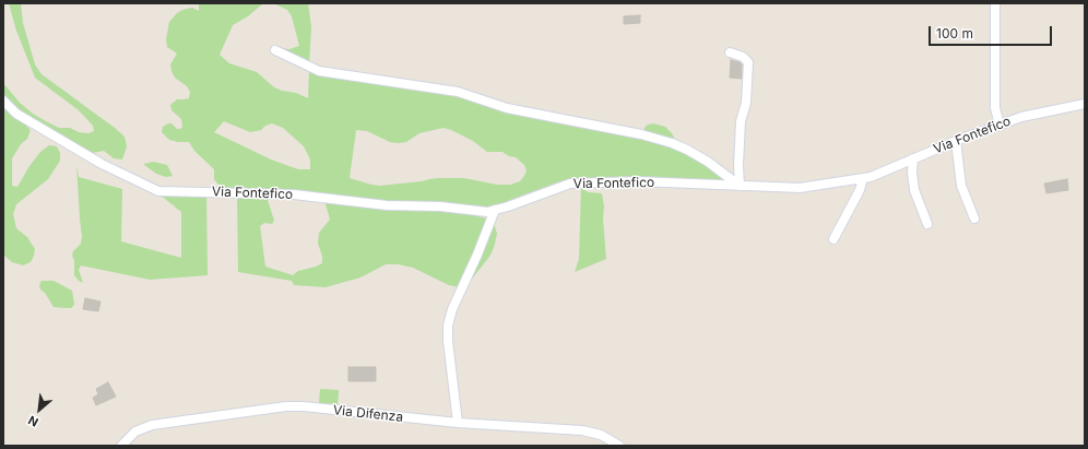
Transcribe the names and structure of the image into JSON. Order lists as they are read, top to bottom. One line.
{"streets":{"street":["Via Fontefico","Via Difenza"]},"scale_bar":"100 m","north":"bottom left"}
